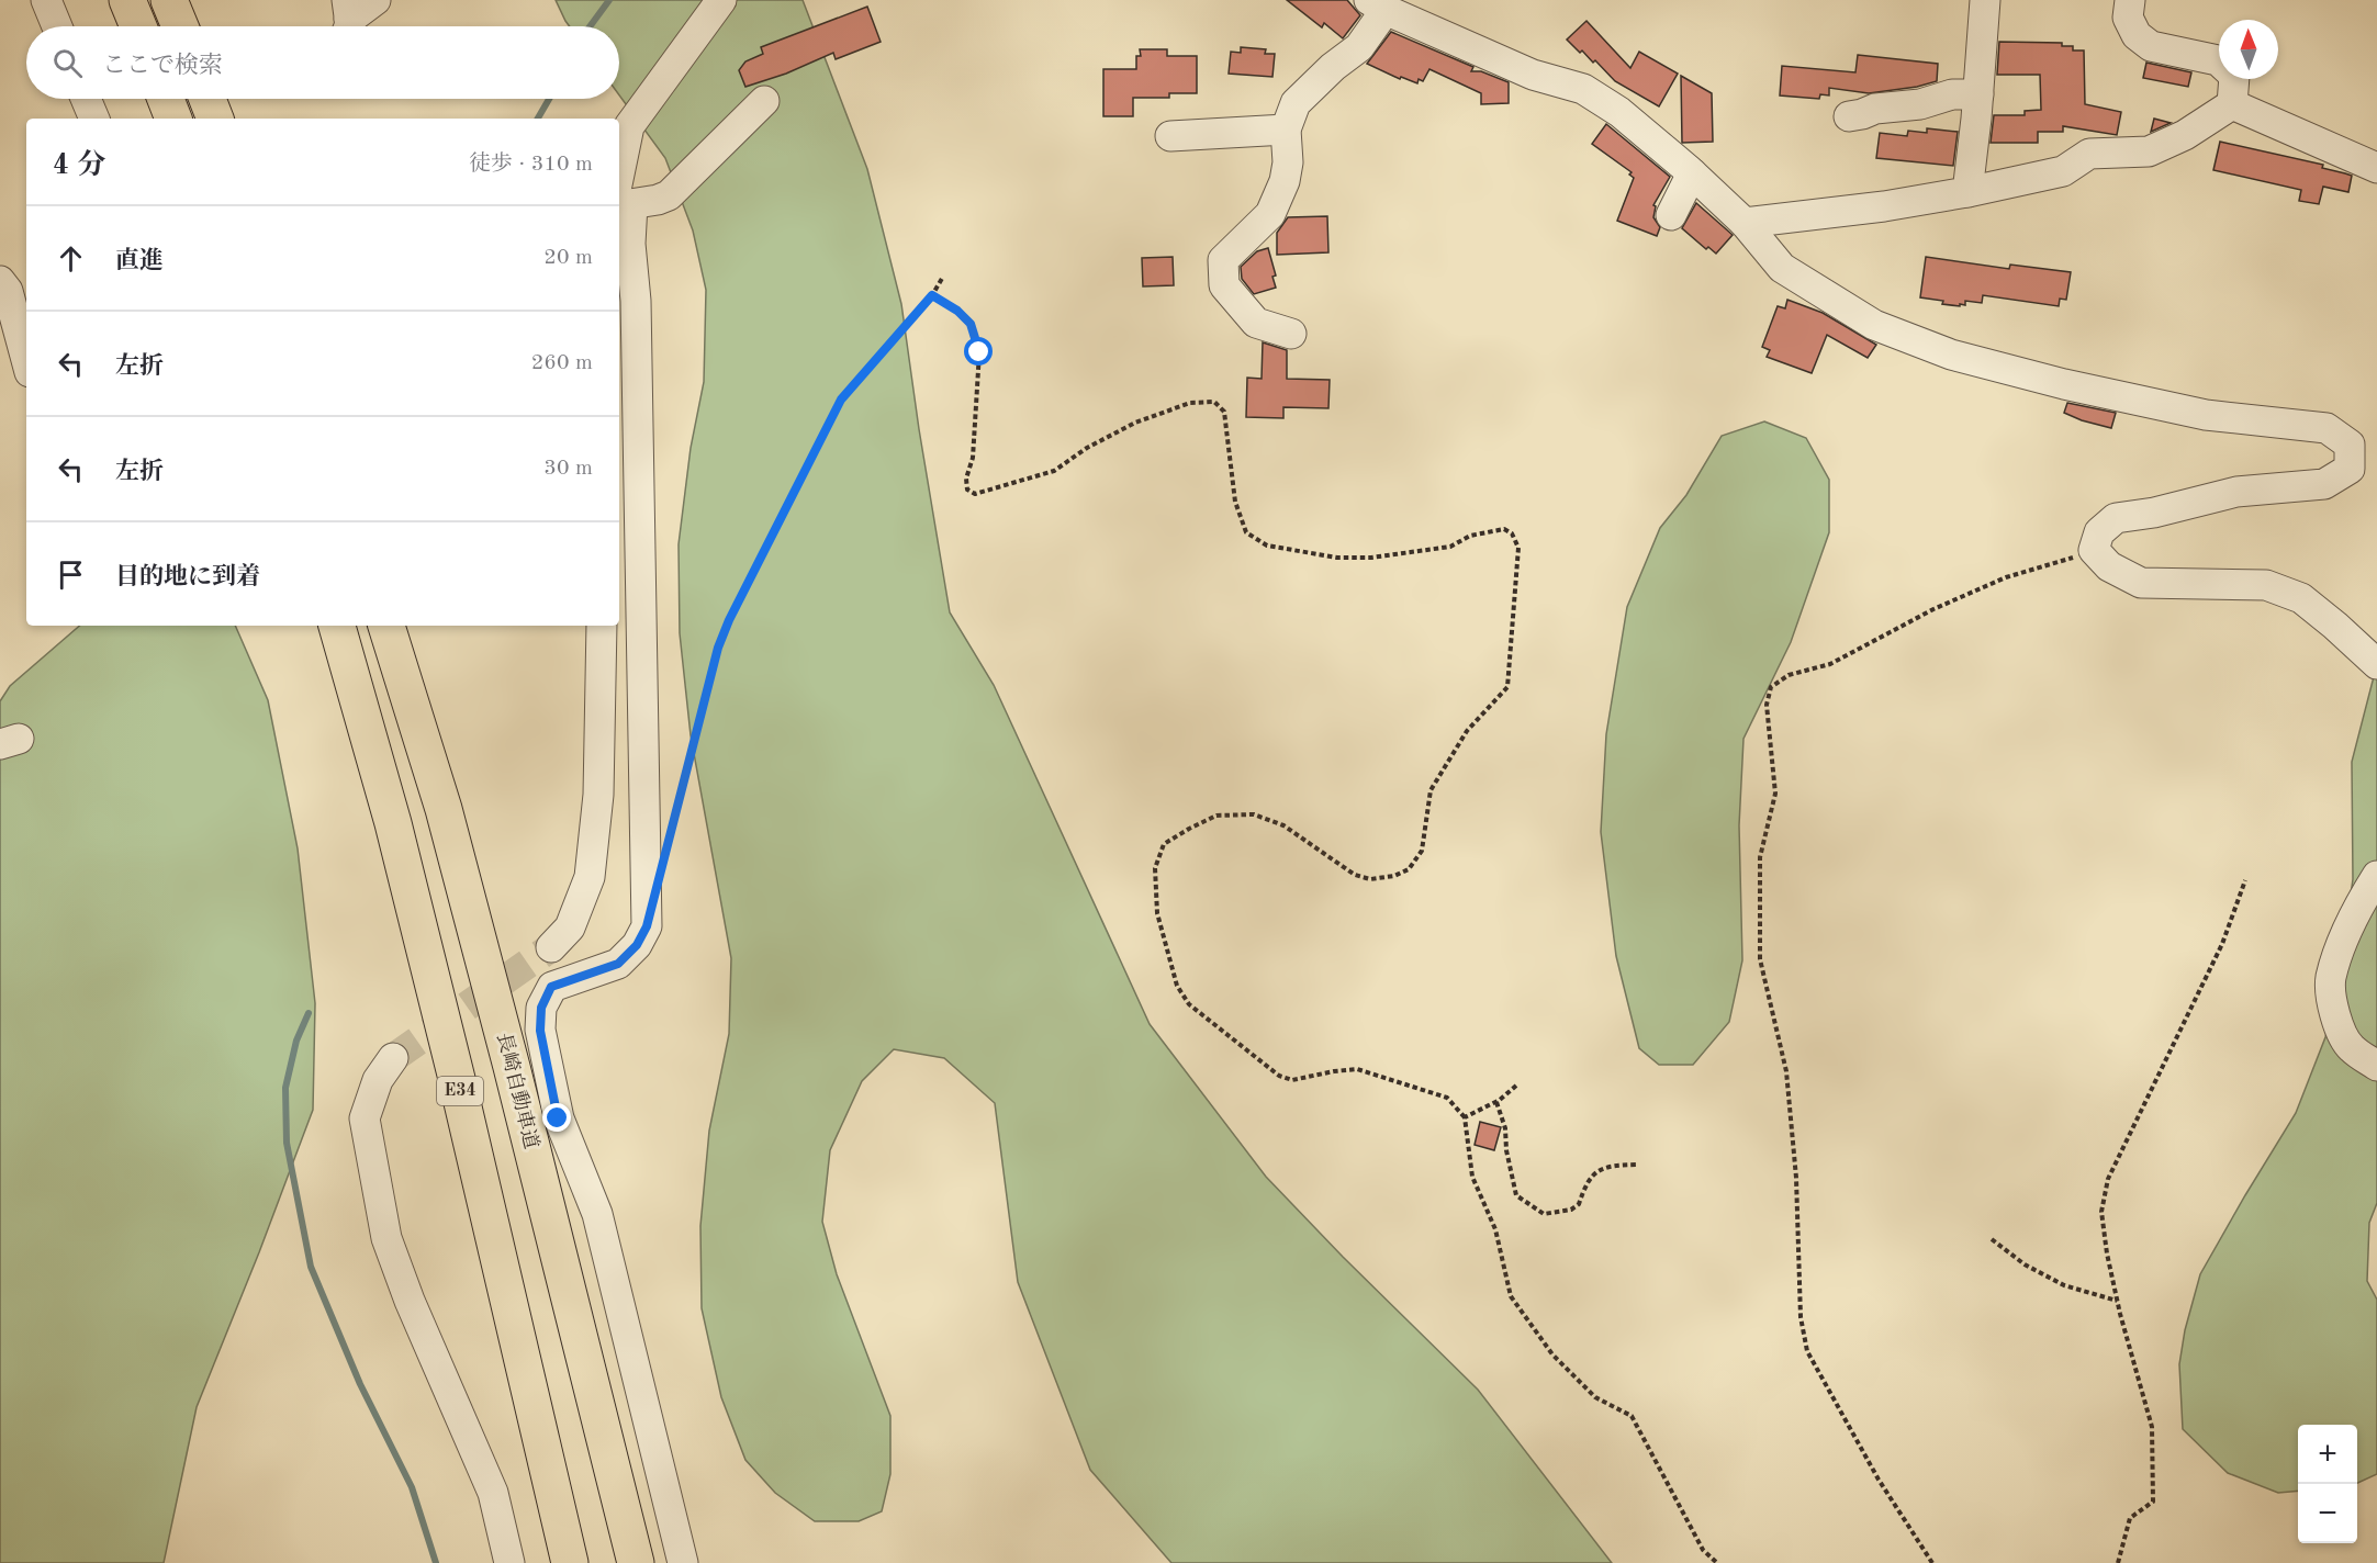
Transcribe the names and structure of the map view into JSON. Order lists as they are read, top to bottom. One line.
{"streets":{"highway":["E34","長崎自動車道"]},"north":"top","page":{"search":"ここで検索","heading":["4 分","徒歩 · 310 m"],"list":[["直進","20 m"],["左折","260 m"],["左折","30 m"],"目的地に到着"],"map_buttons":["+","−"]}}
